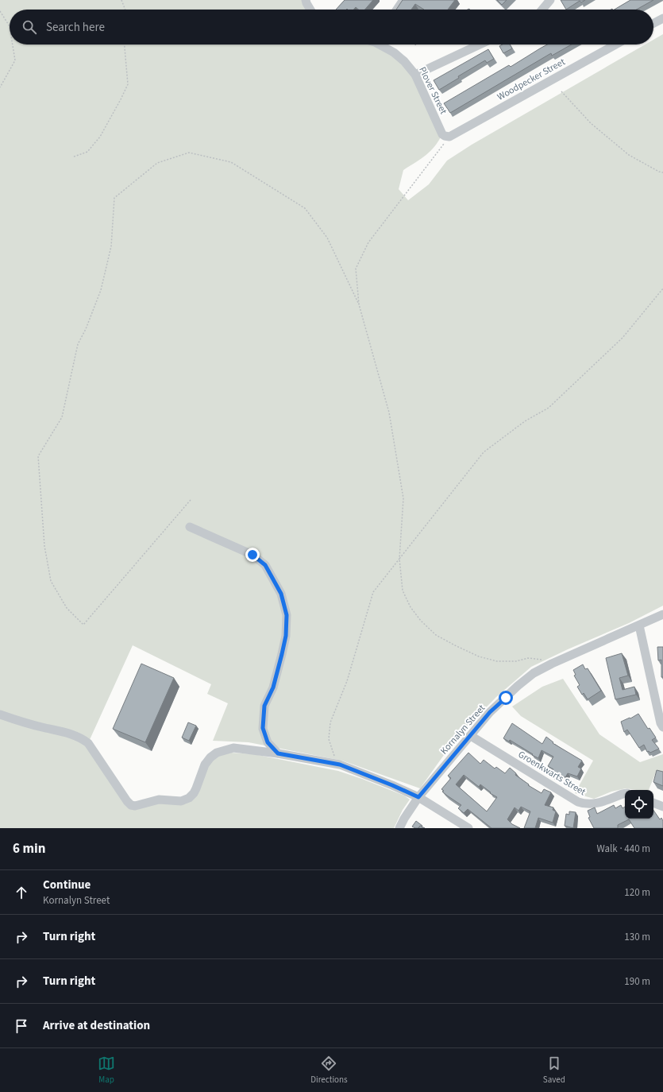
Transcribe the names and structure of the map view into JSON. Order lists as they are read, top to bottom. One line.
{"streets":{"street":["Woodpecker Street","Plover Street","Kornalyn Street","Groenkwarts Street"]},"crossings":[["Woodpecker Street","Plover Street"],["Kornalyn Street","Groenkwarts Street"]],"page":{"search":"Search here","heading":["6 min","Walk · 440 m"],"list":[["Continue","Kornalyn Street","120 m"],["Turn right","130 m"],["Turn right","190 m"],"Arrive at destination"],"nav":["Map","Directions","Saved"]}}
